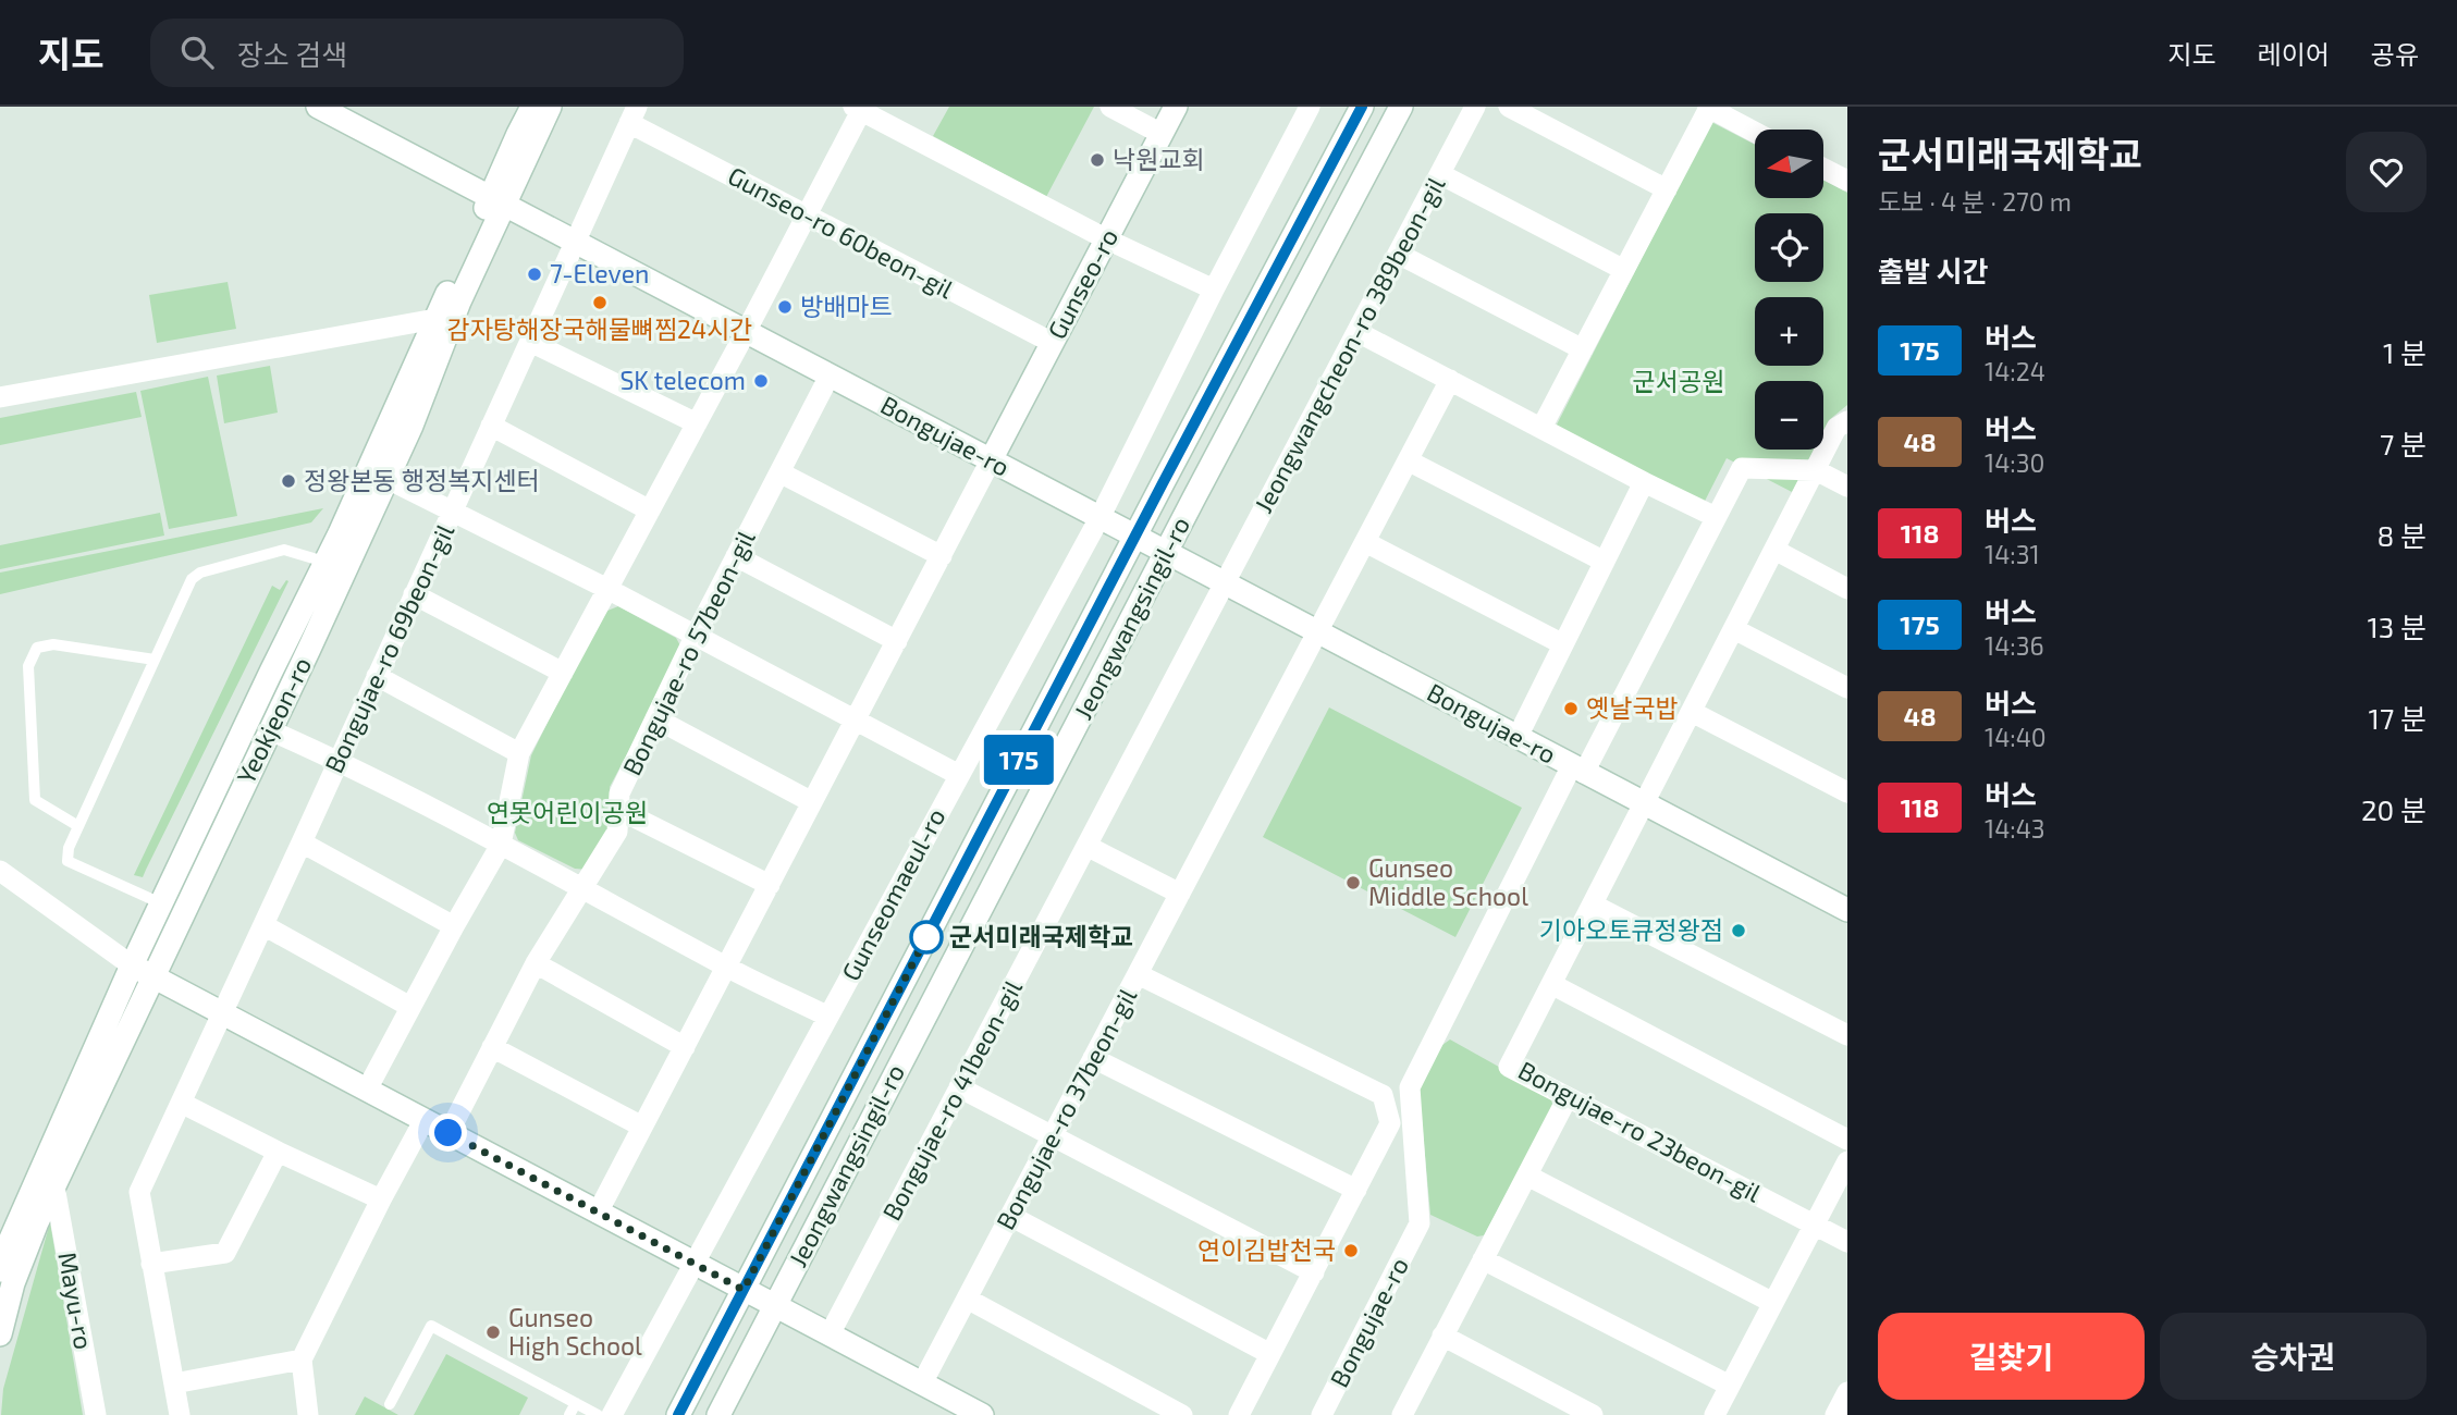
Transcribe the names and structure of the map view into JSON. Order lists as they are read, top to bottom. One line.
{"streets":{"street":["Gunseo-ro 60beon-gil","Gunseo-ro","Jeongwangcheon-ro 389beon-gil","Bongujae-ro","Jeongwangsingil-ro","Bongujae-ro 69beon-gil","Bongujae-ro 57beon-gil","Yeokjeon-ro","Gunseomaeul-ro","Bongujae-ro 41beon-gil","Bongujae-ro 37beon-gil","Bongujae-ro 23beon-gil","Mayu-ro"]},"crossings":[["Gunseo-ro 60beon-gil","Gunseo-ro"],["Gunseo-ro 60beon-gil","Bongujae-ro 69beon-gil"],["Gunseo-ro","Bongujae-ro"],["Jeongwangcheon-ro 389beon-gil","Bongujae-ro"],["Jeongwangcheon-ro 389beon-gil","Bongujae-ro 41beon-gil"],["Bongujae-ro","Jeongwangsingil-ro"],["Bongujae-ro","Bongujae-ro 69beon-gil"],["Bongujae-ro","Bongujae-ro 57beon-gil"],["Bongujae-ro","Yeokjeon-ro"],["Bongujae-ro","Gunseomaeul-ro"],["Bongujae-ro","Bongujae-ro 41beon-gil"],["Bongujae-ro","Bongujae-ro 37beon-gil"],["Bongujae-ro","Bongujae-ro 23beon-gil"],["Yeokjeon-ro","Mayu-ro"]],"parks":["군서공원","연못어린이공원"],"places":["낙원교회","7-Eleven","감자탕해장국해물뼈찜24시간","방배마트","SK telecom","정왕본동 행정복지센터","옛날국밥","Gunseo Middle School","기아오토큐정왕점","군서미래국제학교","연이김밥천국","Gunseo High School"],"lines":["bus line 175"],"north":"left","page":{"header":"지도","search":"장소 검색","nav":["지도","레이어","공유"],"on_map":"175","heading":[["군서미래국제학교","도보 · 4 분 · 270 m"],"출발 시간"],"map_buttons":["+","−"],"list":[{"mark":"175","name":"버스","note":"14:24","value":"1 분"},{"mark":"48","name":"버스","note":"14:30","value":"7 분"},{"mark":"118","name":"버스","note":"14:31","value":"8 분"},{"mark":"175","name":"버스","note":"14:36","value":"13 분"},{"mark":"48","name":"버스","note":"14:40","value":"17 분"},{"mark":"118","name":"버스","note":"14:43","value":"20 분"}],"buttons":["길찾기","승차권"]}}
